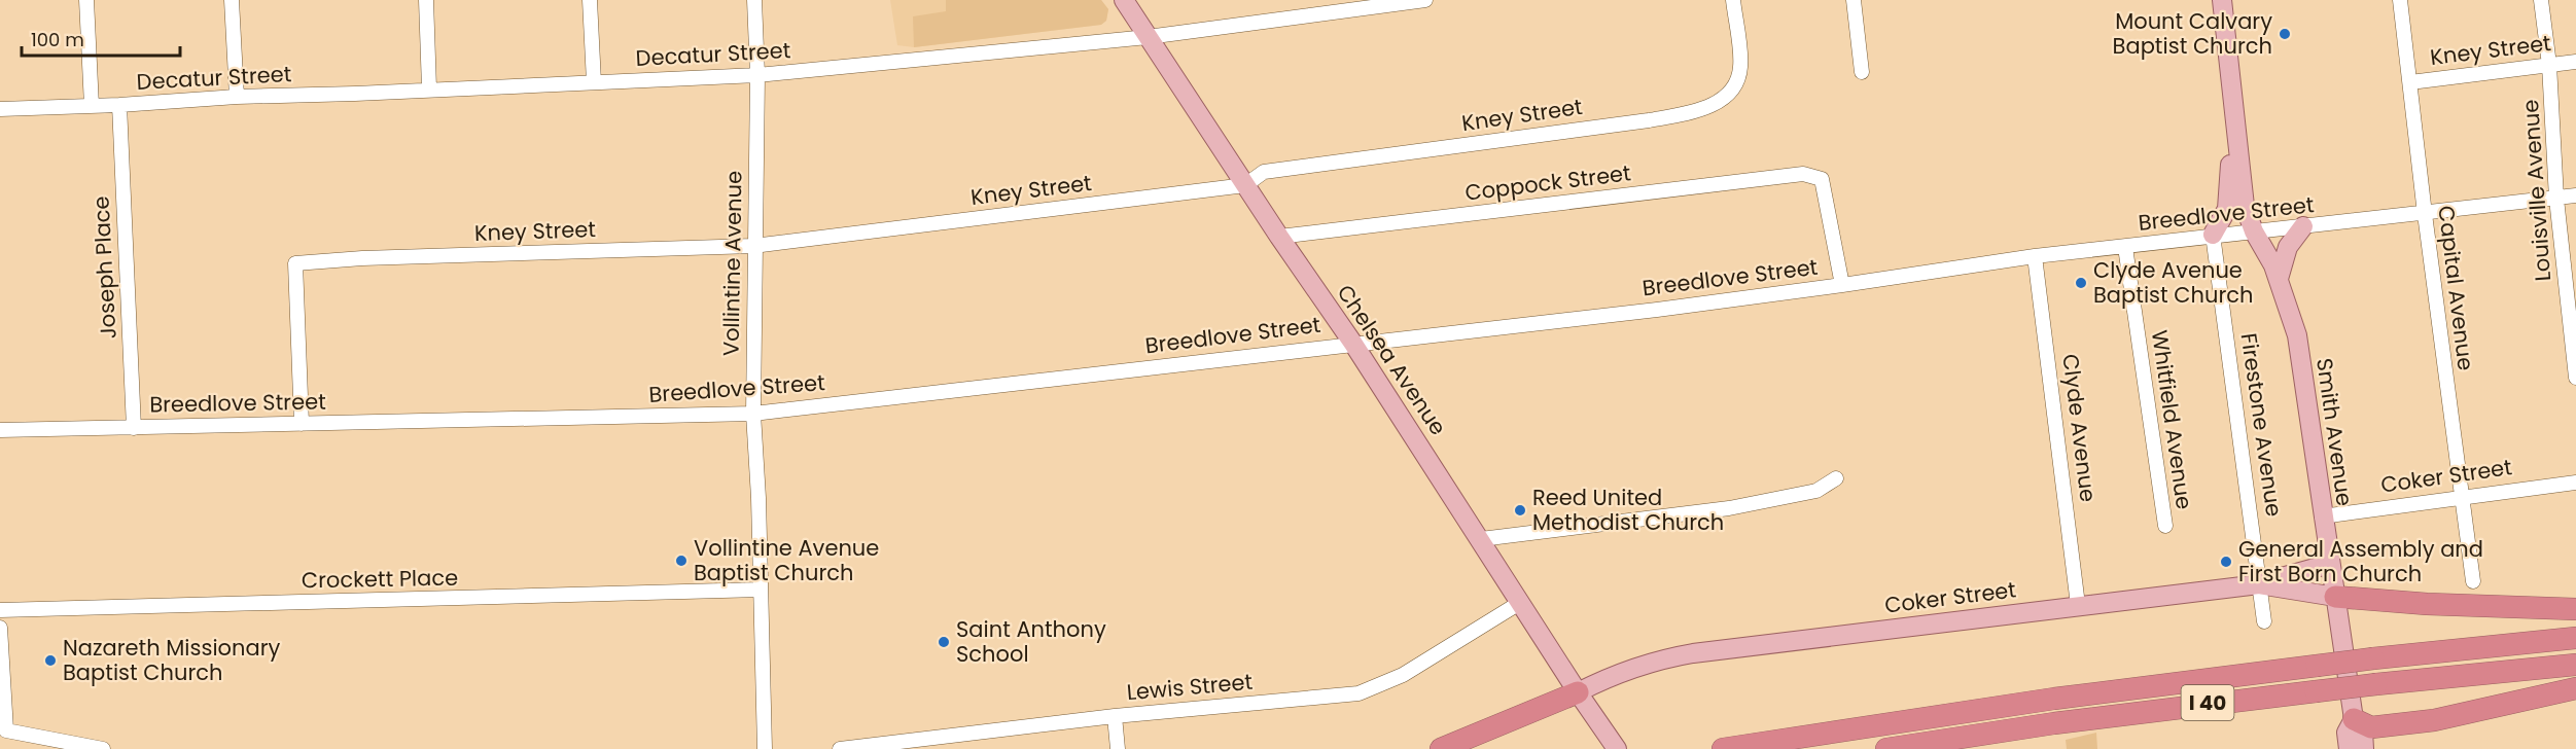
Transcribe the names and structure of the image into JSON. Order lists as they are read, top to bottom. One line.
{"streets":{"highway":["I 40"],"main road":["Chelsea Avenue","Smith Avenue","Coker Street"],"street":["Kney Street","Decatur Street","Coppock Street","Louisville Avenue","Breedlove Street","Vollintine Avenue","Joseph Place","Capital Avenue","Whitfield Avenue","Firestone Avenue","Clyde Avenue","Crockett Place","Lewis Street"]},"crossings":[["Kney Street","Louisville Avenue"],["Kney Street","Breedlove Street"],["Kney Street","Vollintine Avenue"],["Kney Street","Capital Avenue"],["Kney Street","Chelsea Avenue"],["Decatur Street","Vollintine Avenue"],["Decatur Street","Joseph Place"],["Decatur Street","Chelsea Avenue"],["Coppock Street","Breedlove Street"],["Coppock Street","Chelsea Avenue"],["Louisville Avenue","Breedlove Street"],["Breedlove Street","Vollintine Avenue"],["Breedlove Street","Joseph Place"],["Breedlove Street","Capital Avenue"],["Breedlove Street","Chelsea Avenue"],["Breedlove Street","Whitfield Avenue"],["Breedlove Street","Firestone Avenue"],["Breedlove Street","Clyde Avenue"],["Breedlove Street","Smith Avenue"],["Vollintine Avenue","Crockett Place"],["Capital Avenue","Coker Street"],["Chelsea Avenue","Coker Street"],["Chelsea Avenue","Lewis Street"],["Firestone Avenue","Coker Street"],["Clyde Avenue","Coker Street"],["Smith Avenue","Coker Street"]],"places":["Mount Calvary Baptist Church","Clyde Avenue Baptist Church","Reed United Methodist Church","Vollintine Avenue Baptist Church","General Assembly and First Born Church","Saint Anthony School","Nazareth Missionary Baptist Church"],"scale_bar":"100 m"}
